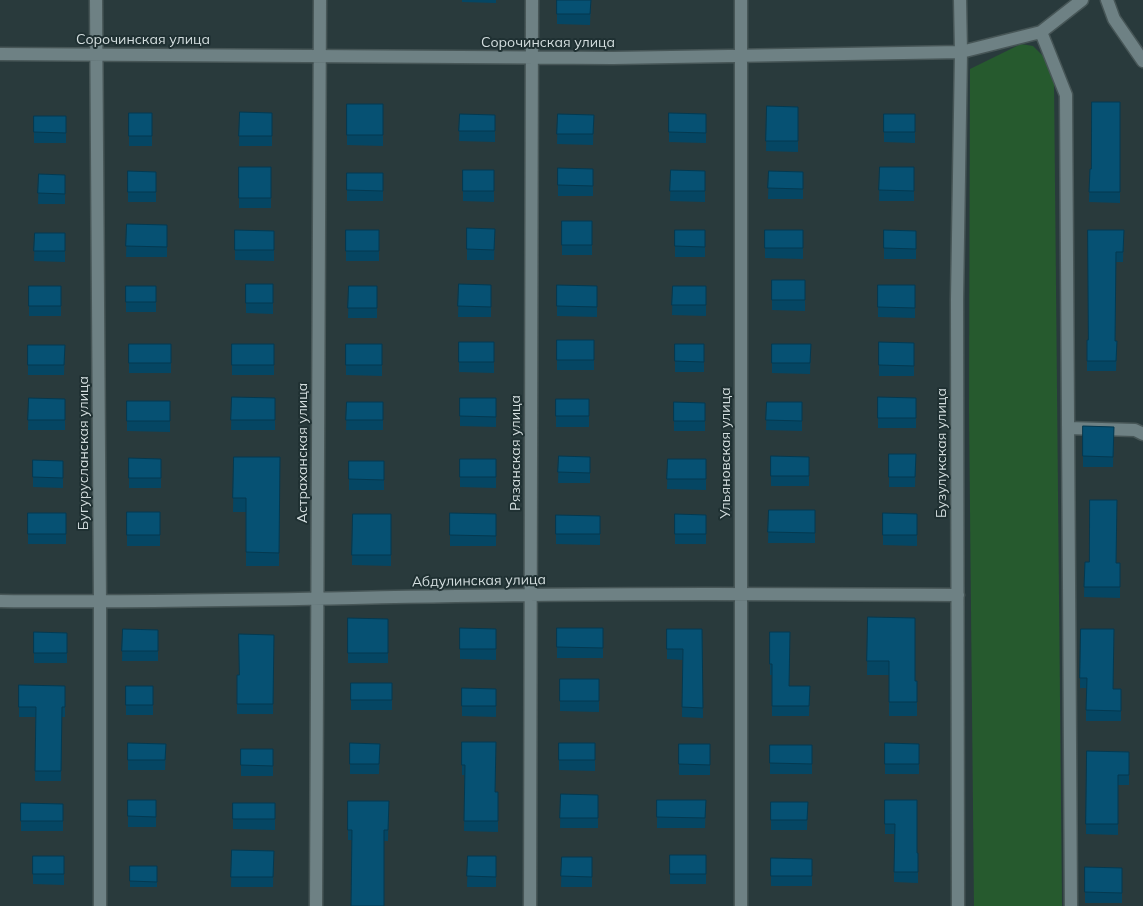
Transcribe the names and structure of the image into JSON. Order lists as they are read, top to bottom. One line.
{"streets":{"street":["Сорочинская улица","Бугурусланская улица","Астраханская улица","Рязанская улица","Ульяновская улица","Бузулукская улица","Абдулинская улица"]},"crossings":[["Сорочинская улица","Бугурусланская улица"],["Сорочинская улица","Астраханская улица"],["Сорочинская улица","Рязанская улица"],["Сорочинская улица","Ульяновская улица"],["Сорочинская улица","Бузулукская улица"],["Бугурусланская улица","Абдулинская улица"],["Астраханская улица","Абдулинская улица"],["Рязанская улица","Абдулинская улица"],["Ульяновская улица","Абдулинская улица"],["Бузулукская улица","Абдулинская улица"]]}
